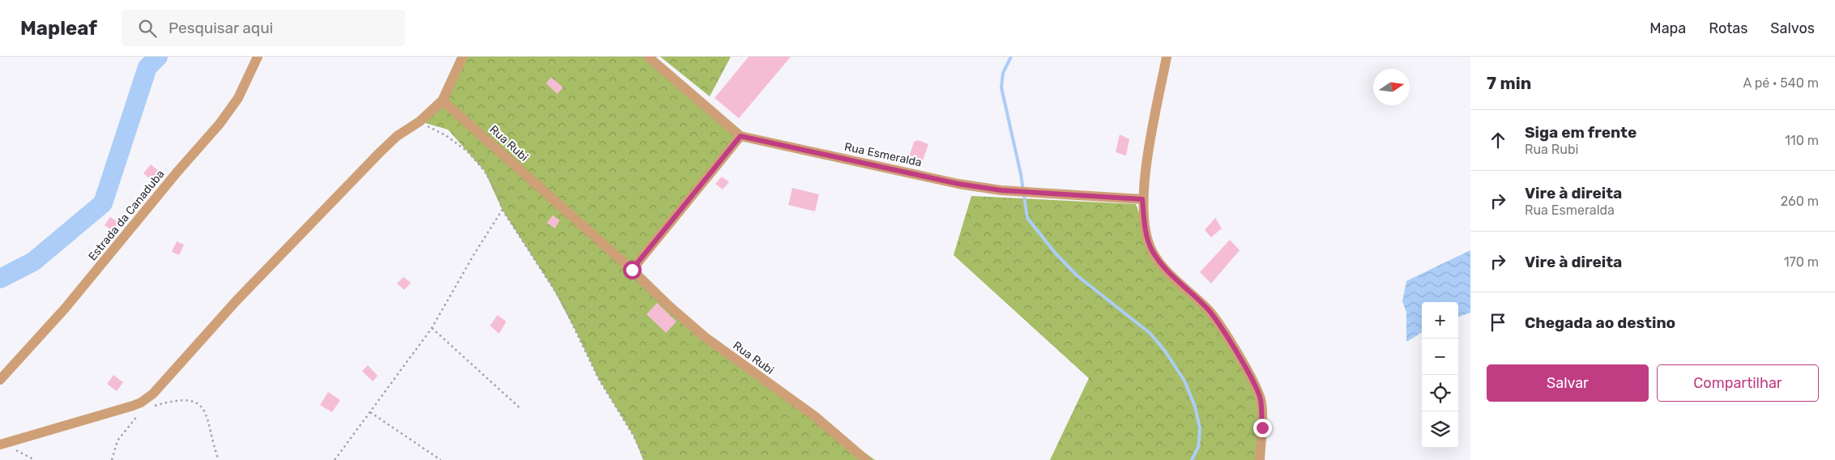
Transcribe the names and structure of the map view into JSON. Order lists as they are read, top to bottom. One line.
{"streets":{"street":["Rua Rubi","Rua Esmeralda","Estrada da Canaduba"]},"north":"right","page":{"header":"Mapleaf","search":"Pesquisar aqui","nav":["Mapa","Rotas","Salvos"],"heading":["7 min","A pé · 540 m"],"list":[["Siga em frente","Rua Rubi","110 m"],["Vire à direita","Rua Esmeralda","260 m"],["Vire à direita","170 m"],"Chegada ao destino"],"map_buttons":["+","−"],"buttons":["Salvar","Compartilhar"]}}
